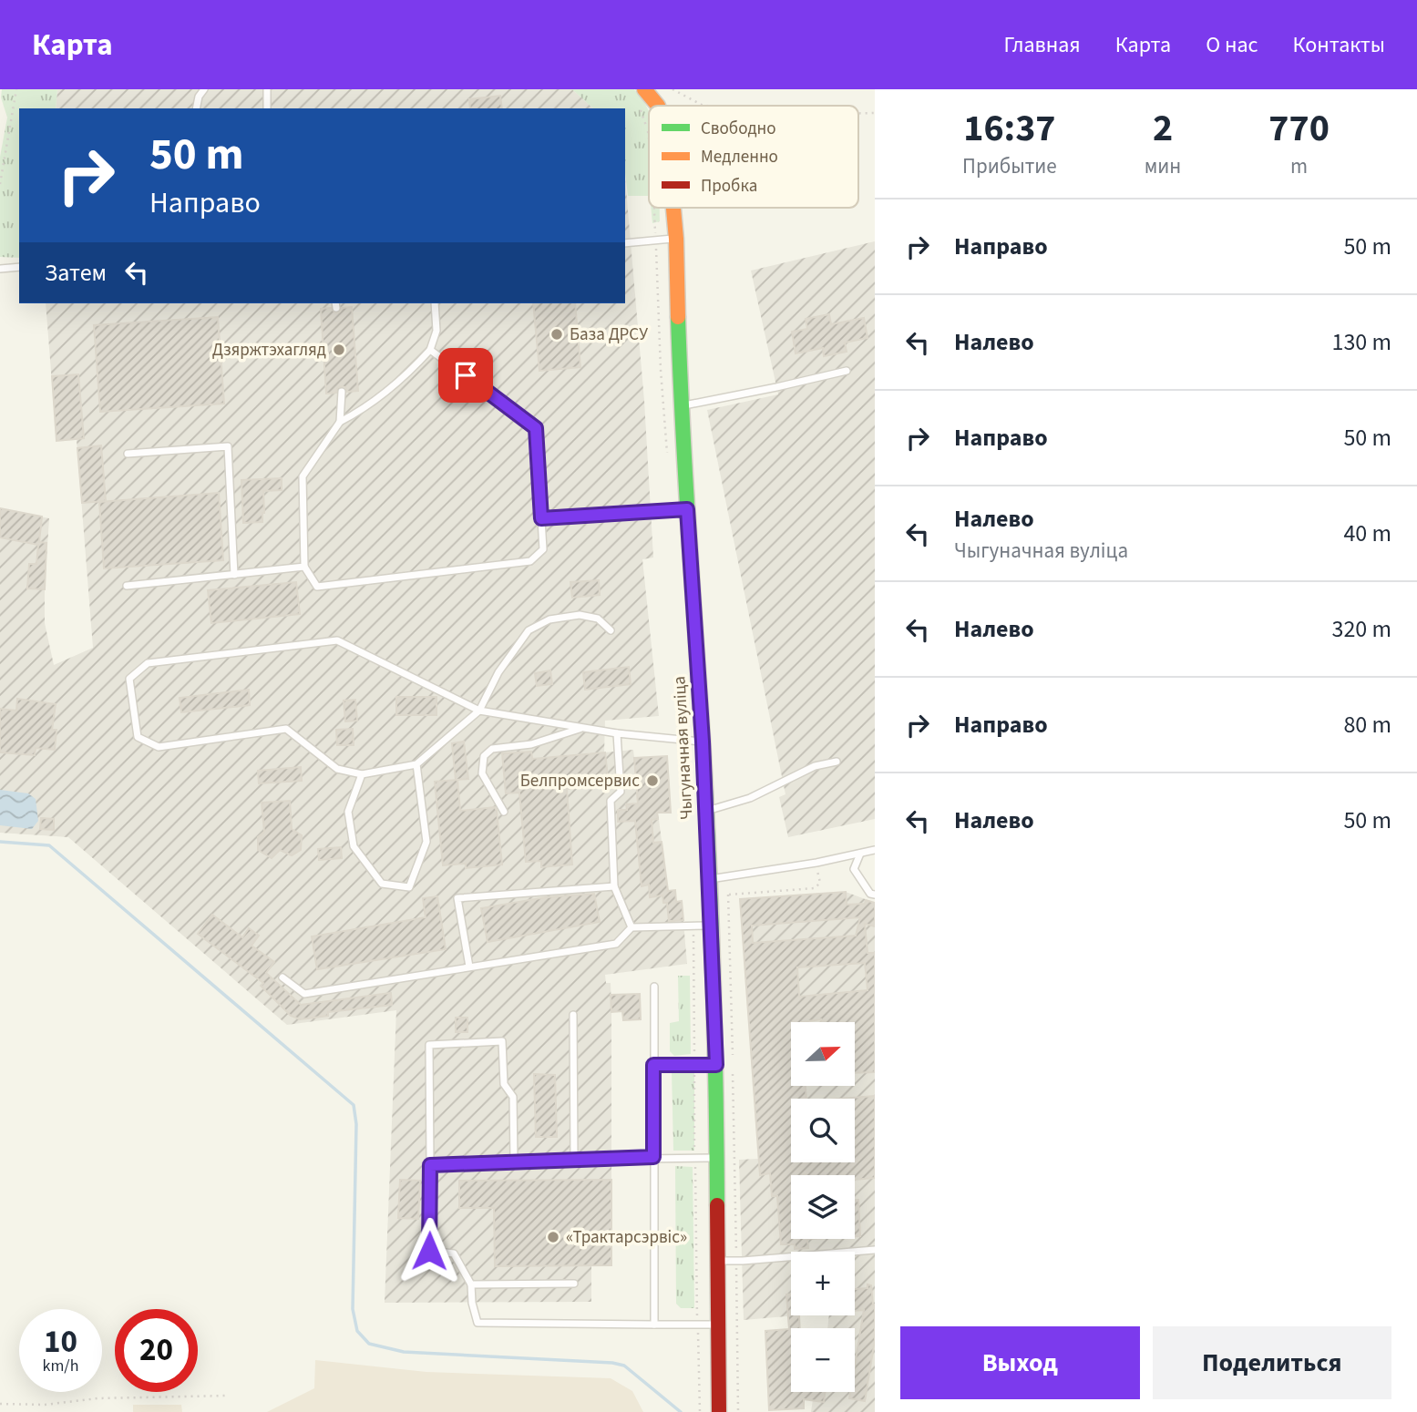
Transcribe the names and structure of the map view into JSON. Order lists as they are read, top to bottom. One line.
{"streets":{"street":["Чыгуначная вуліца"]},"places":["База ДРСУ","Дзяржтэхагляд","Белпромсервис","«Трактарсэрвіс»"],"legend":["Свободно","Медленно","Пробка"],"north":"right","page":{"header":"Карта","nav":["Главная","Карта","О нас","Контакты"],"eta":["16:37","Прибытие","2","мин","770","m"],"turn":["50 m","Направо"],"list":[{"name":"Направо","value":"50 m"},{"name":"Налево","value":"130 m"},{"name":"Направо","value":"50 m"},{"name":"Налево","note":"Чыгуначная вуліца","value":"40 m"},{"name":"Налево","value":"320 m"},{"name":"Направо","value":"80 m"},{"name":"Налево","value":"50 m"}],"then":"Затем","map_buttons":["+","−"],"speed":"10 km/h","limit":"20","buttons":["Выход","Поделиться"]}}
